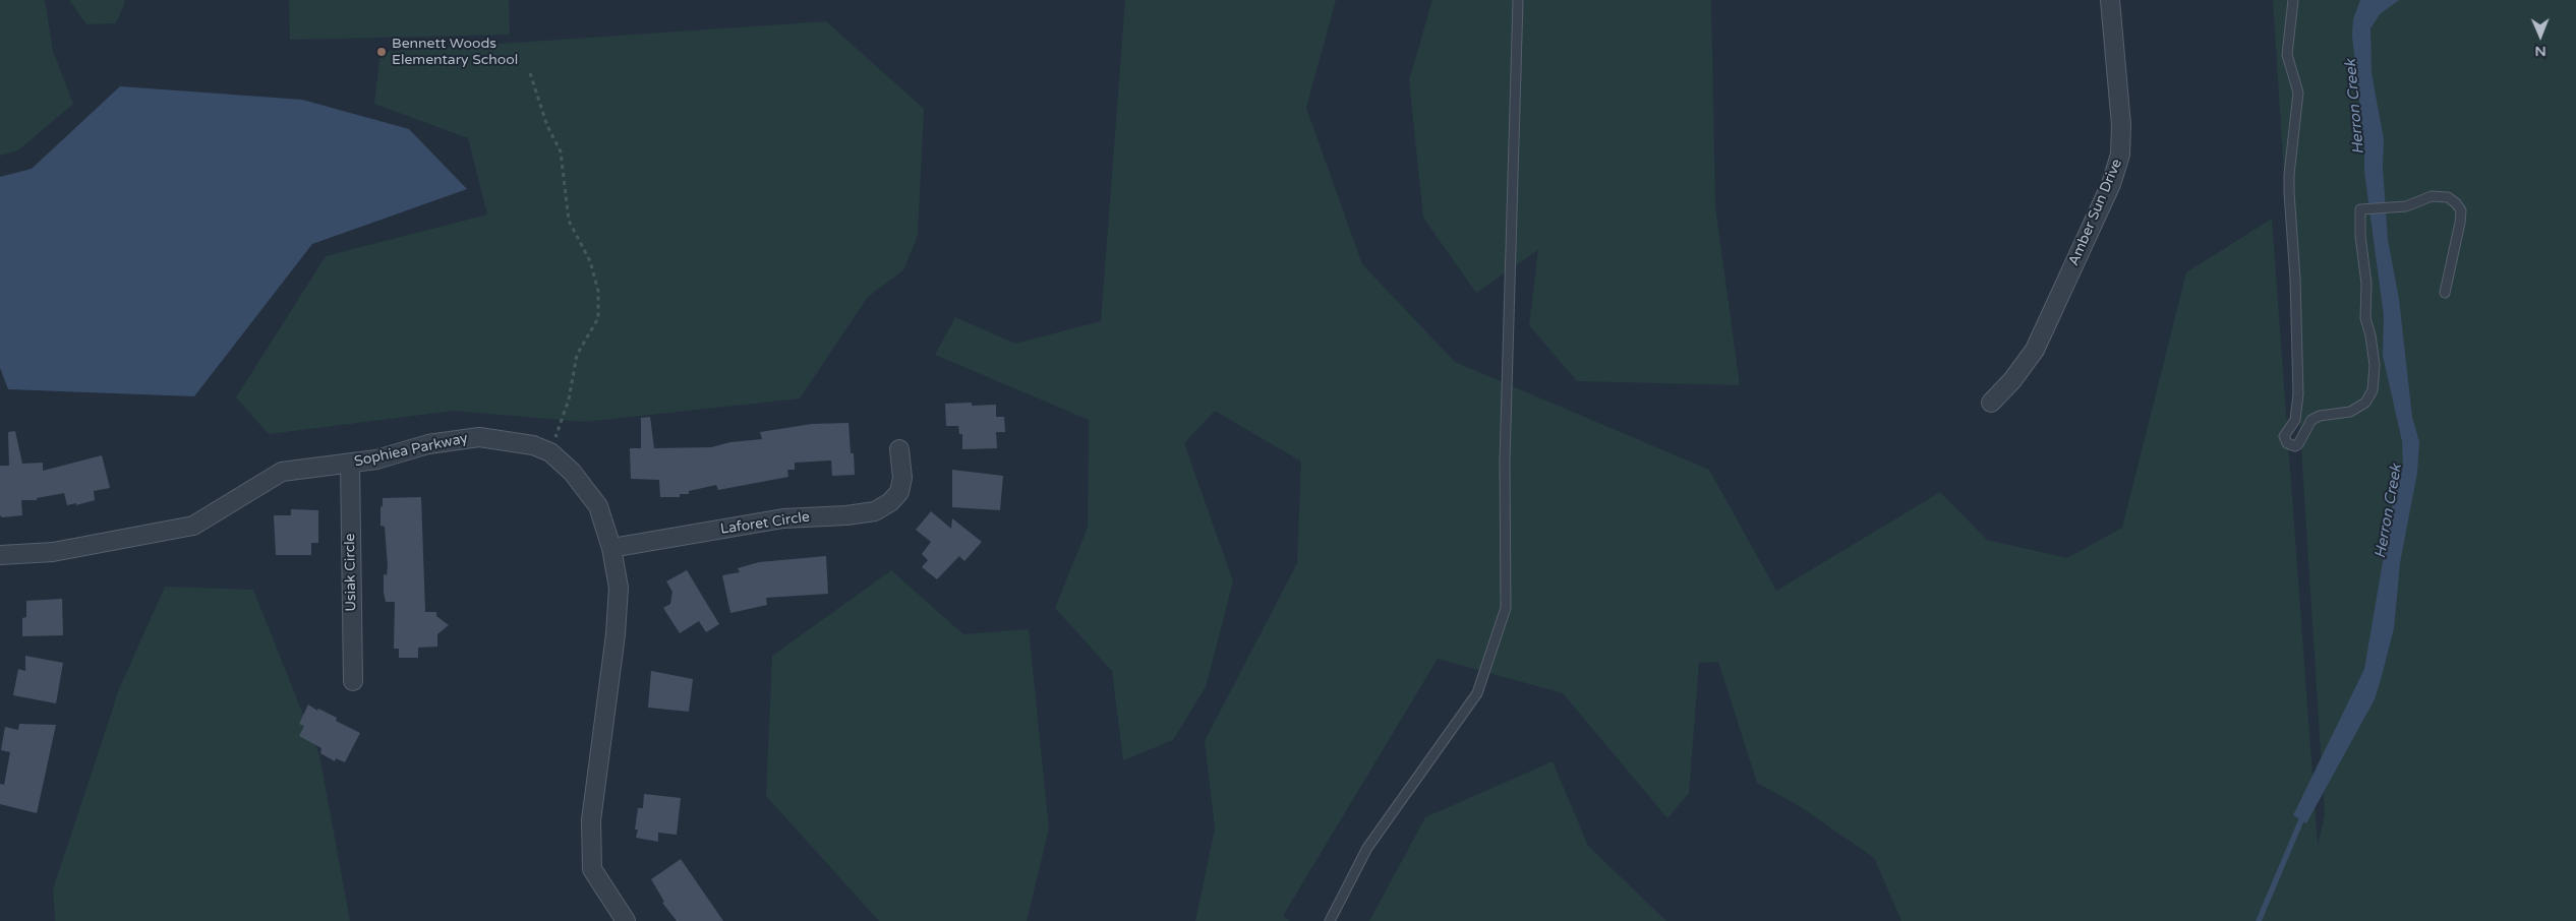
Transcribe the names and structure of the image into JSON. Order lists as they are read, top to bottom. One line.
{"streets":{"street":["Amber Sun Drive","Sophiea Parkway","Laforet Circle","Usiak Circle"]},"crossings":[["Sophiea Parkway","Laforet Circle"],["Sophiea Parkway","Usiak Circle"]],"water":["Herron Creek"],"places":["Bennett Woods Elementary School"],"north":"bottom"}
